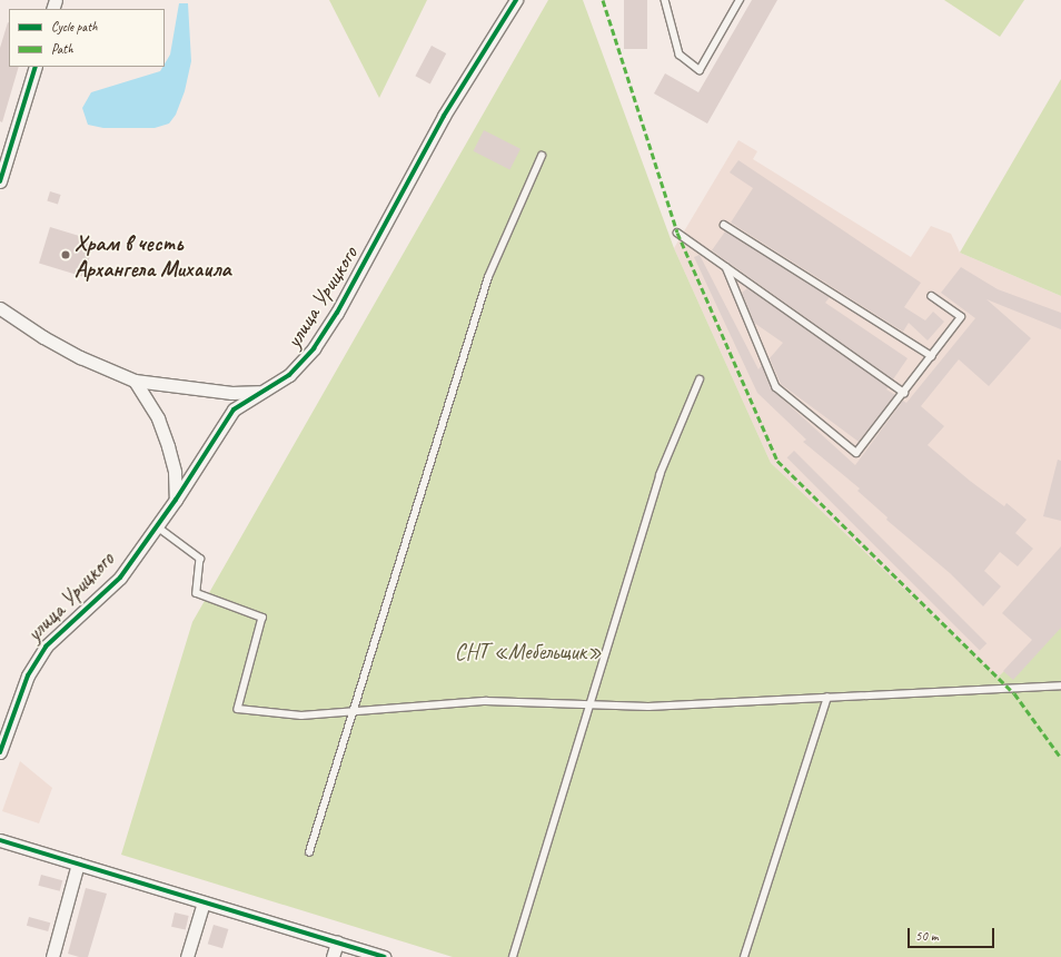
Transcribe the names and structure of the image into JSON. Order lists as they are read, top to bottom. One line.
{"streets":{"street":["улица Урицкого"]},"parks":["СНТ «Мебельщик»"],"places":["Храм в честь Архангела Михаила"],"legend":["Cycle path","Path"],"scale_bar":"50 m"}
